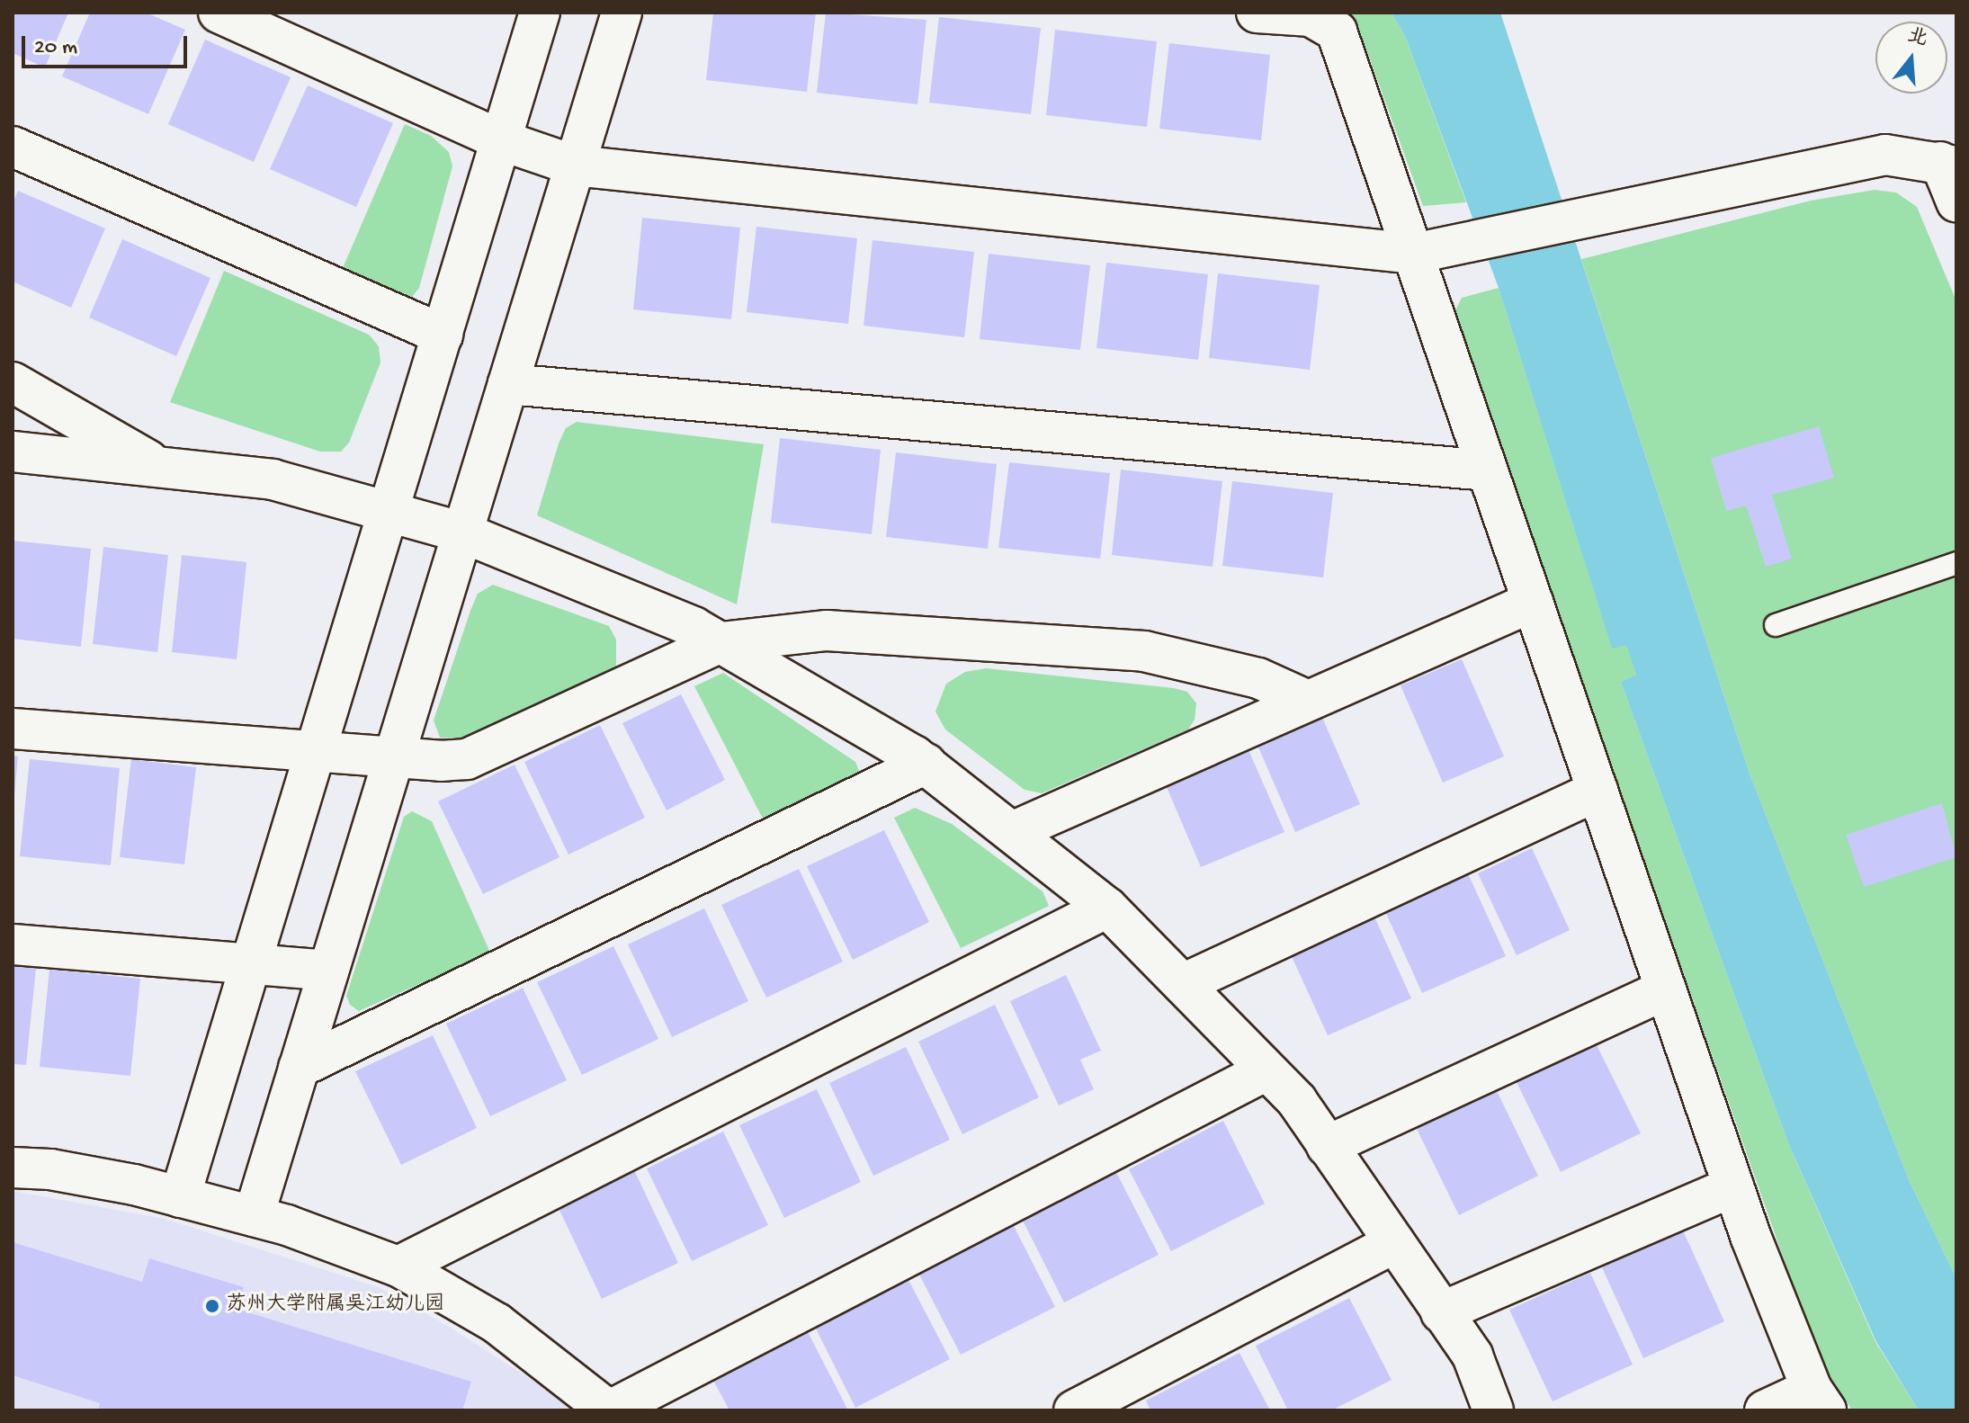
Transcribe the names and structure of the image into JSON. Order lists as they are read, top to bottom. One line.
{"places":["苏州大学附属吴江幼儿园"],"scale_bar":"20 m","north":"top"}
